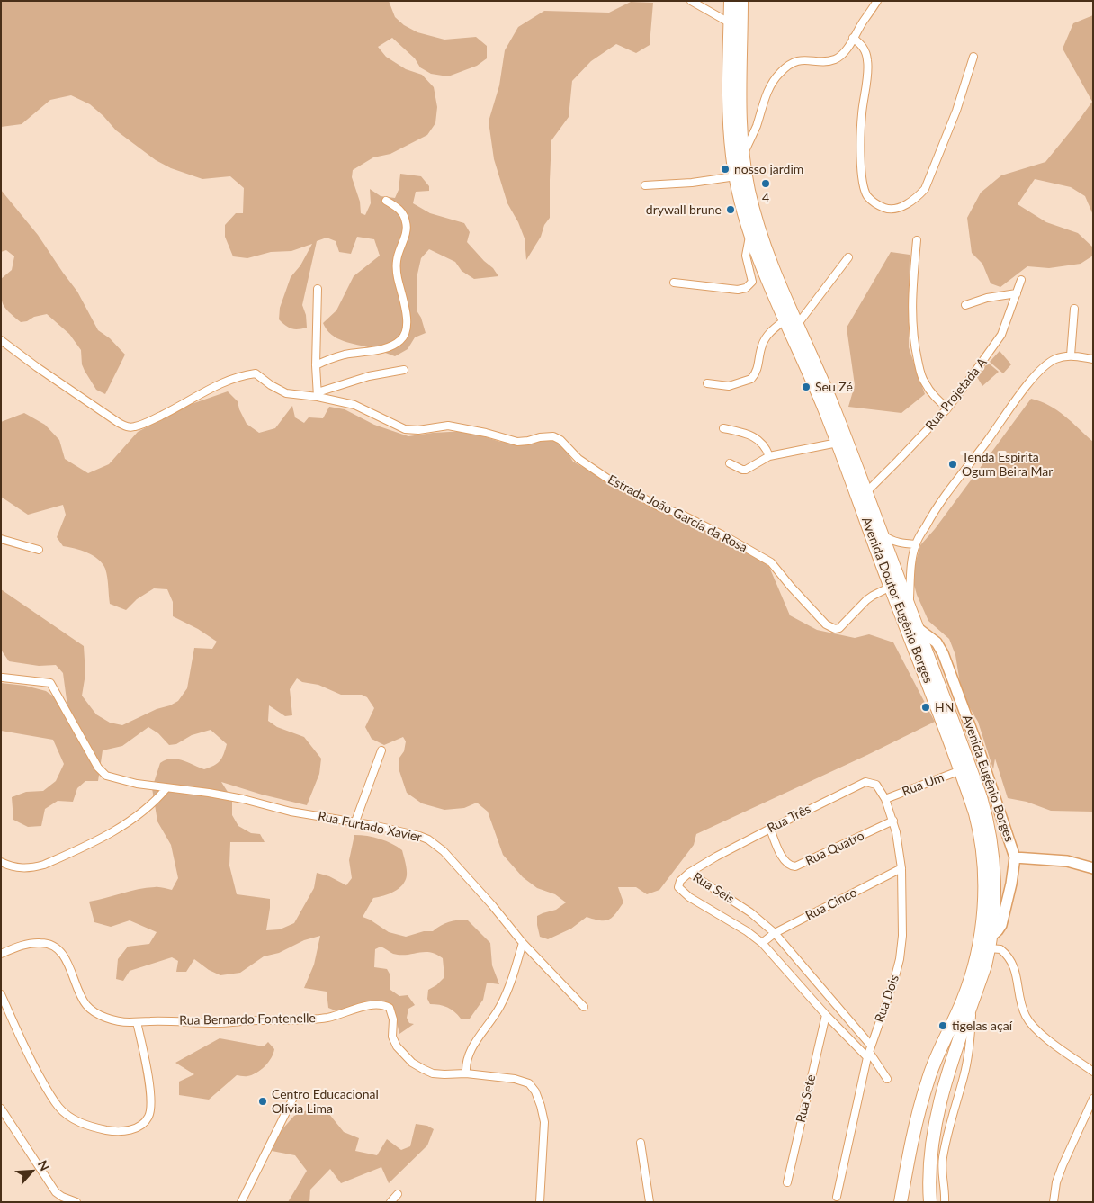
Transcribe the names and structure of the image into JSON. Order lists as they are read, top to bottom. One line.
{"streets":{"highway":["Avenida Doutor Eugênio Borges"],"main road":["Avenida Eugênio Borges"],"street":["Rua Projetada A","Estrada João García da Rosa","Rua Um","Rua Três","Rua Furtado Xavier","Rua Quatro","Rua Seis","Rua Cinco","Rua Dois","Rua Bernardo Fontenelle","Rua Sete"]},"crossings":[["Rua Projetada A","Avenida Doutor Eugênio Borges"],["Estrada João García da Rosa","Avenida Doutor Eugênio Borges"],["Avenida Doutor Eugênio Borges","Avenida Eugênio Borges"],["Avenida Doutor Eugênio Borges","Rua Um"],["Rua Um","Rua Três"],["Rua Um","Rua Dois"],["Rua Três","Rua Quatro"],["Rua Três","Rua Seis"],["Rua Três","Rua Dois"],["Rua Quatro","Rua Dois"],["Rua Seis","Rua Cinco"],["Rua Seis","Rua Dois"],["Rua Seis","Rua Sete"],["Rua Cinco","Rua Dois"]],"places":["nosso jardim","4","drywall brune","Seu Zé","Tenda Espirita Ogum Beira Mar","HN","tigelas açaí","Centro Educacional Olívia Lima"],"north":"top right"}
